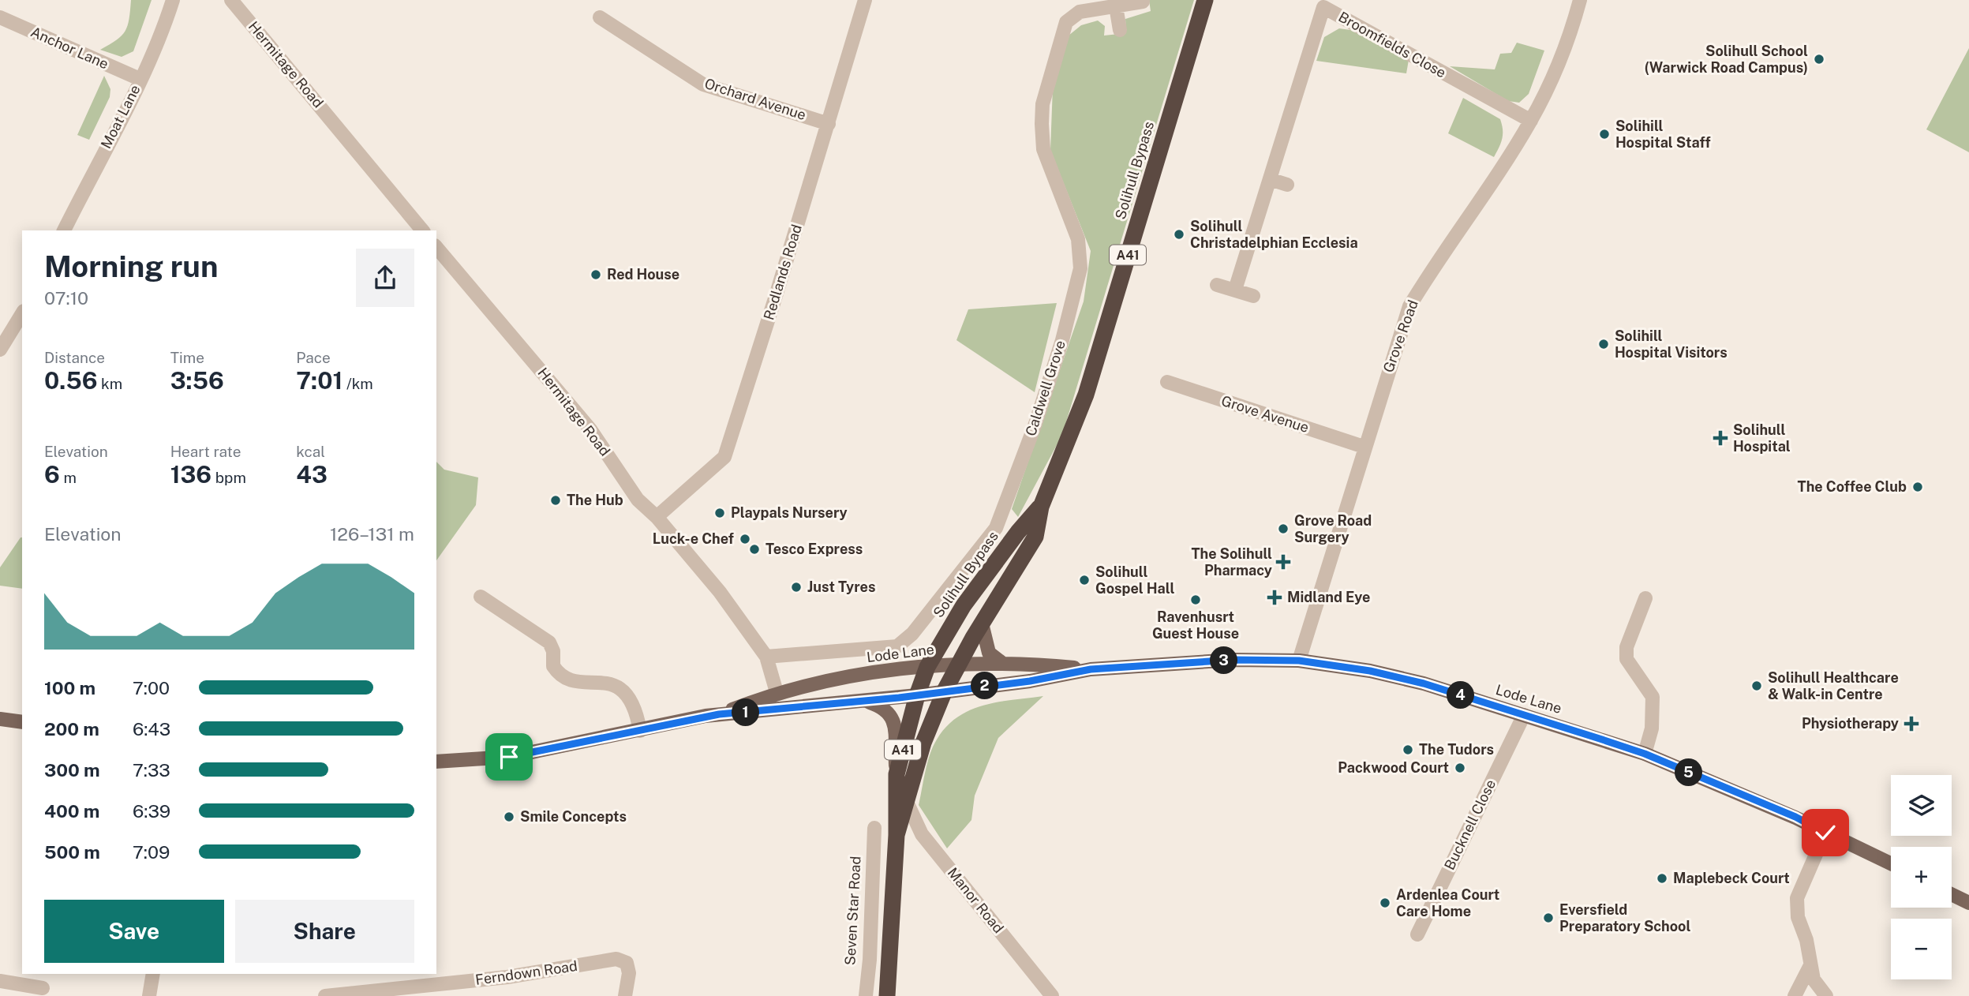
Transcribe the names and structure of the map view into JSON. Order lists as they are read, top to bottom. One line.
{"streets":{"highway":["Solihull Bypass","A41"],"main road":["Lode Lane"],"street":["Broomfields Close","Anchor Lane","Hermitage Road","Orchard Avenue","Moat Lane","Redlands Road","Grove Road","Caldwell Grove","Grove Avenue","Bucknell Close","Manor Road","Seven Star Road","Ferndown Road"]},"crossings":[["Broomfields Close","Grove Road"],["Anchor Lane","Moat Lane"],["Hermitage Road","Redlands Road"],["Hermitage Road","Caldwell Grove"],["Hermitage Road","Lode Lane"],["Orchard Avenue","Redlands Road"],["Solihull Bypass","A41"],["Solihull Bypass","Lode Lane"],["A41","Lode Lane"],["A41","Manor Road"],["Grove Road","Grove Avenue"],["Grove Road","Lode Lane"],["Lode Lane","Bucknell Close"]],"places":{"other":["Solihull School (Warwick Road Campus)","Solihill Hospital Staff","Solihull Christadelphian Ecclesia","Red House","Solihill Hospital Visitors","The Coffee Club","The Hub","Playpals Nursery","Grove Road Surgery","Luck-e Chef","Tesco Express","Solihull Gospel Hall","Just Tyres","Ravenhusrt Guest House","Solihull Healthcare & Walk-in Centre","The Tudors","Packwood Court","Smile Concepts","Maplebeck Court","Ardenlea Court Care Home","Eversfield Preparatory School"],"health":["Solihull Hospital","The Solihull Pharmacy","Midland Eye","Physiotherapy"]},"page":{"heading":["Morning run","07:10"],"stats":[["Distance","0.56 km"],["Time","3:56"],["Pace","7:01 /km"],["Elevation","6 m"],["Heart rate","136 bpm"],["kcal","43"]],"chart":["Elevation","126–131 m"],"pins":["3","2","4","1","5"],"list":[{"name":"100 m","note":"7:00"},{"name":"200 m","note":"6:43"},{"name":"300 m","note":"7:33"},{"name":"400 m","note":"6:39"},{"name":"500 m","note":"7:09"}],"map_buttons":["+","−"],"buttons":["Save","Share"]}}
